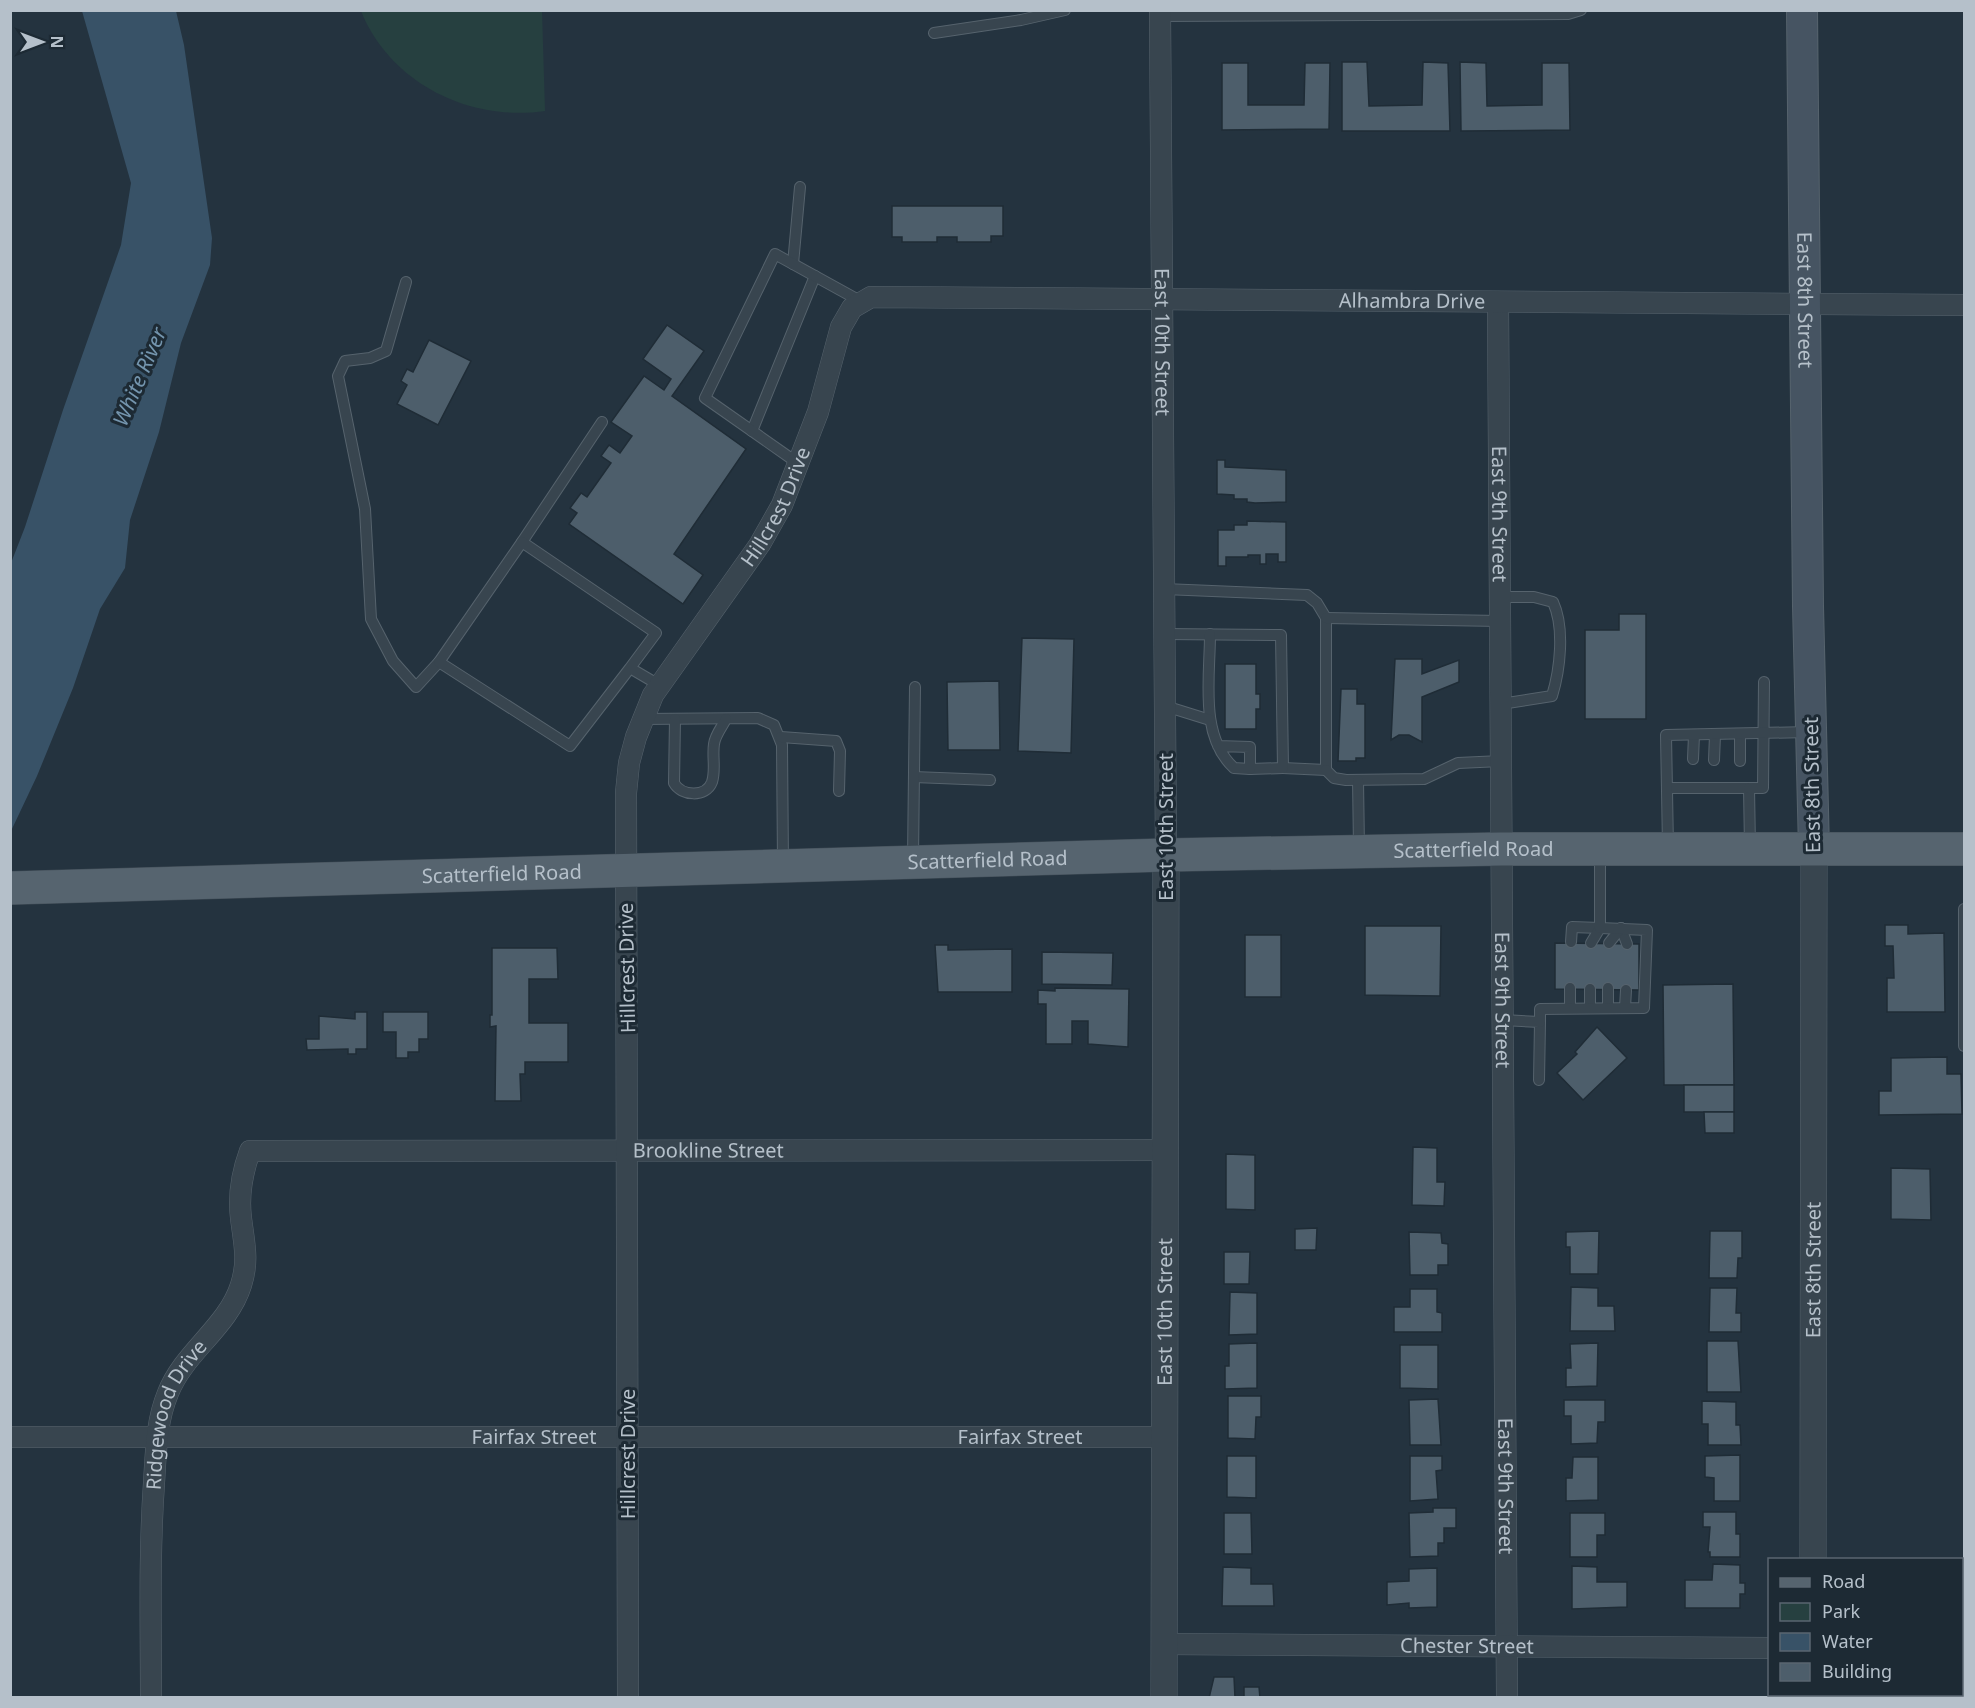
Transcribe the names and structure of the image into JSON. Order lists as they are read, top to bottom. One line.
{"streets":{"main road":["East 8th Street","Scatterfield Road"],"street":["Alhambra Drive","East 10th Street","Hillcrest Drive","East 9th Street","Brookline Street","Ridgewood Drive","Fairfax Street","Chester Street"]},"crossings":[["East 8th Street","Alhambra Drive"],["East 8th Street","Scatterfield Road"],["Alhambra Drive","East 10th Street"],["Alhambra Drive","Hillcrest Drive"],["Alhambra Drive","East 9th Street"],["East 10th Street","Scatterfield Road"],["East 10th Street","Brookline Street"],["East 10th Street","Fairfax Street"],["East 10th Street","Chester Street"],["Hillcrest Drive","Scatterfield Road"],["Hillcrest Drive","Brookline Street"],["Hillcrest Drive","Fairfax Street"],["East 9th Street","Scatterfield Road"],["East 9th Street","Chester Street"],["Brookline Street","Ridgewood Drive"],["Ridgewood Drive","Fairfax Street"]],"water":["White River"],"legend":["Road","Park","Water","Building"],"north":"right"}
